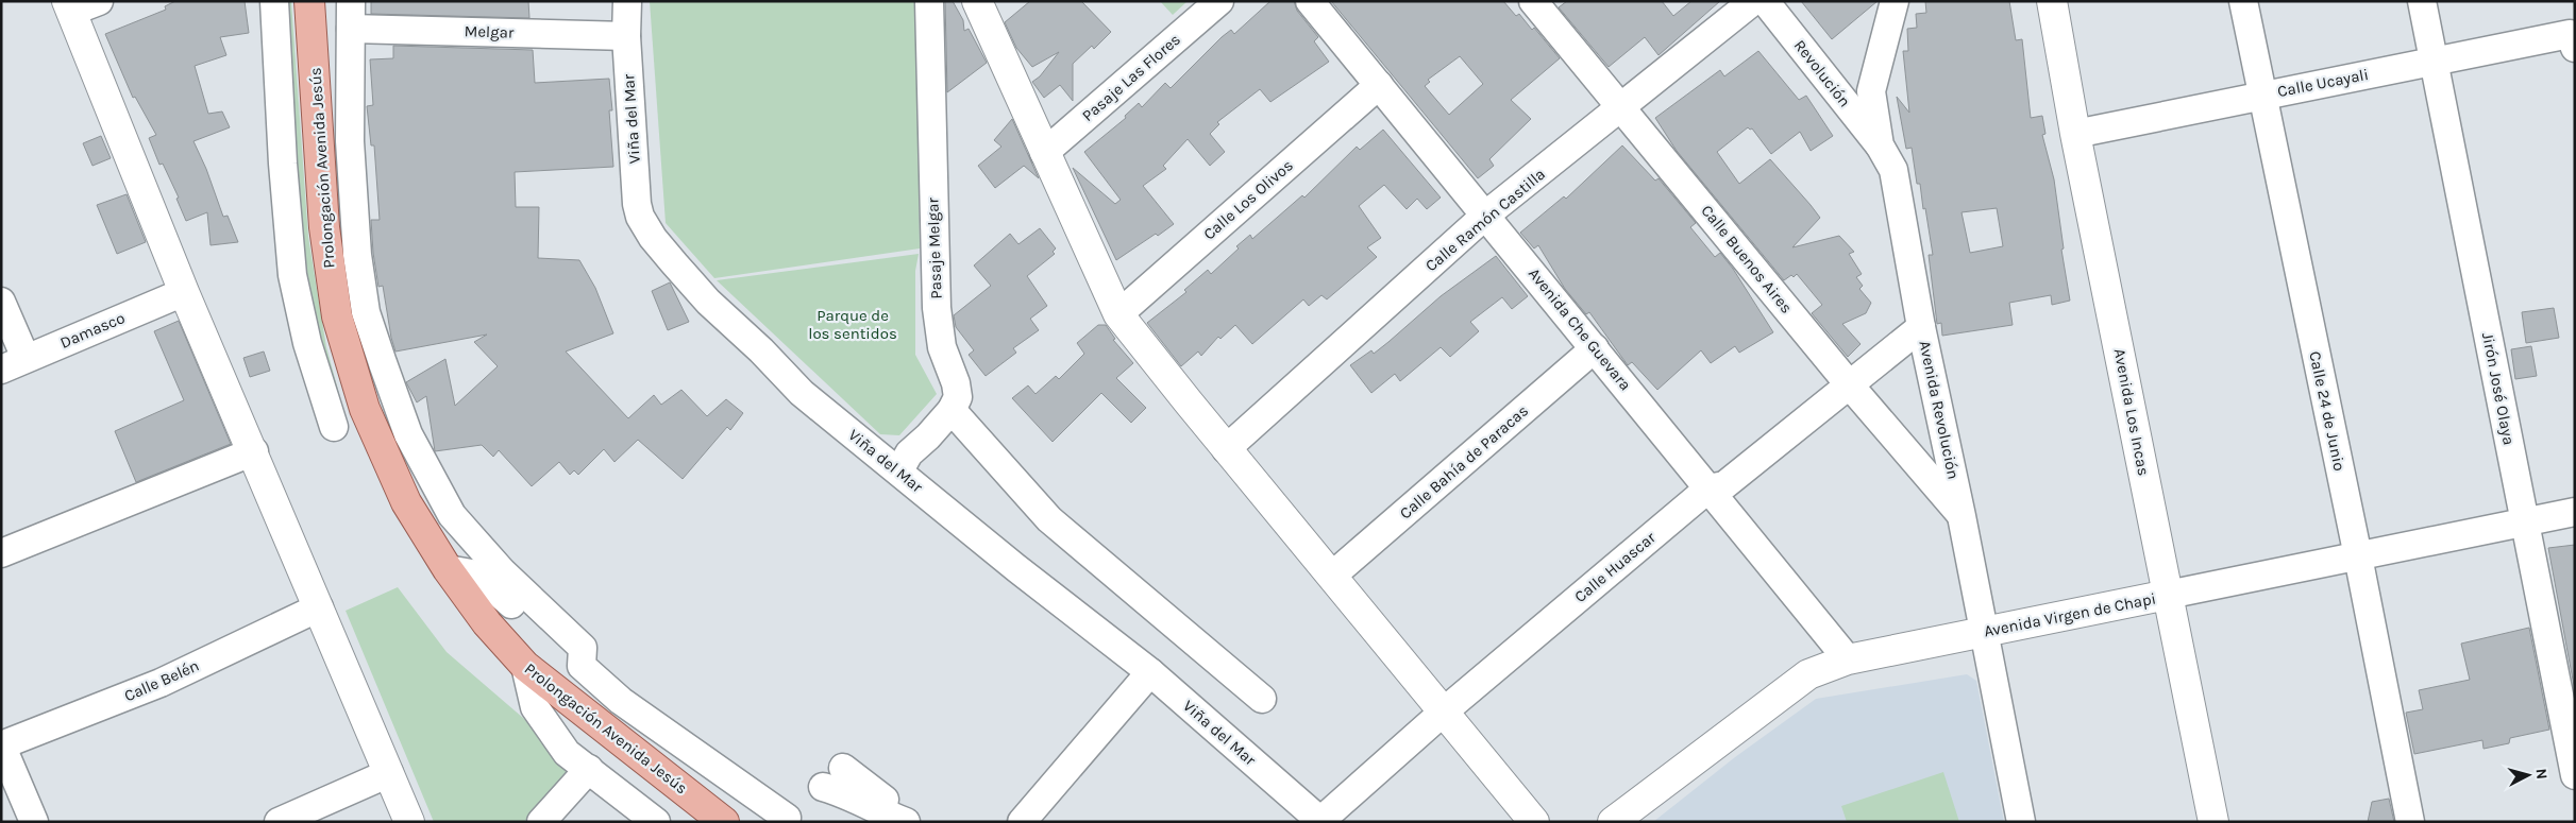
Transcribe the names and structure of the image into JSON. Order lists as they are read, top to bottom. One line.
{"streets":{"main road":["Prolongación Avenida Jesús"],"street":["Melgar","Revolución","Pasaje Las Flores","Calle Ucayali","Viña del Mar","Calle Los Olivos","Calle Ramón Castilla","Pasaje Melgar","Calle Buenos Aires","Avenida Che Guevara","Damasco","Jirón José Olaya","Avenida Revolución","Calle 24 de Junio","Avenida Los Incas","Calle Bahía de Paracas","Calle Huascar","Avenida Virgen de Chapi","Calle Belén"]},"crossings":[["Melgar","Viña del Mar"],["Revolución","Avenida Revolución"],["Calle Ucayali","Jirón José Olaya"],["Calle Ucayali","Calle 24 de Junio"],["Calle Ucayali","Avenida Los Incas"],["Viña del Mar","Calle Huascar"],["Calle Los Olivos","Avenida Che Guevara"],["Calle Ramón Castilla","Calle Buenos Aires"],["Calle Ramón Castilla","Avenida Che Guevara"],["Calle Buenos Aires","Avenida Revolución"],["Calle Buenos Aires","Calle Huascar"],["Avenida Che Guevara","Calle Bahía de Paracas"],["Avenida Che Guevara","Calle Huascar"],["Avenida Che Guevara","Avenida Virgen de Chapi"],["Jirón José Olaya","Avenida Virgen de Chapi"],["Avenida Revolución","Calle Huascar"],["Avenida Revolución","Avenida Virgen de Chapi"],["Calle 24 de Junio","Avenida Virgen de Chapi"],["Avenida Los Incas","Avenida Virgen de Chapi"]],"parks":["Parque de los sentidos"],"north":"right"}
